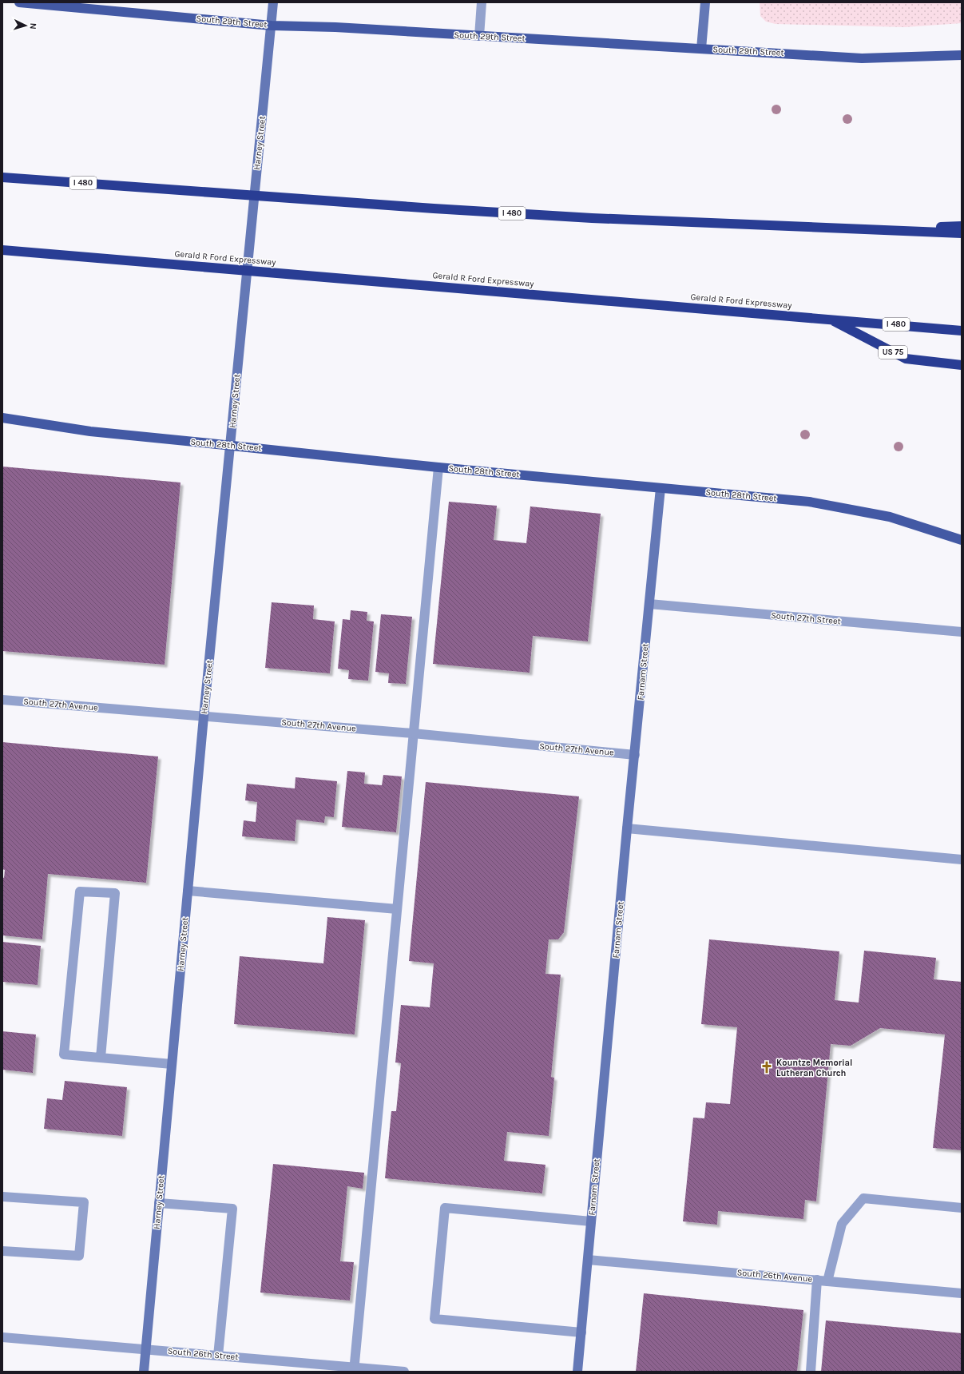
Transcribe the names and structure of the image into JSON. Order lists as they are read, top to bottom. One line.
{"streets":{"highway":["I 480","Gerald R Ford Expressway","US 75"],"main road":["South 29th Street","Harney Street","South 28th Street","Farnam Street"],"street":["South 27th Street","South 27th Avenue","South 26th Avenue","South 26th Street"]},"crossings":[["South 29th Street","Harney Street"],["Harney Street","South 28th Street"],["Harney Street","South 27th Avenue"],["Harney Street","South 26th Street"],["Gerald R Ford Expressway","US 75"],["South 28th Street","Farnam Street"],["South 27th Street","Farnam Street"],["Farnam Street","South 27th Avenue"],["Farnam Street","South 26th Avenue"]],"places":{"church":["Kountze Memorial Lutheran Church"]},"north":"right"}
